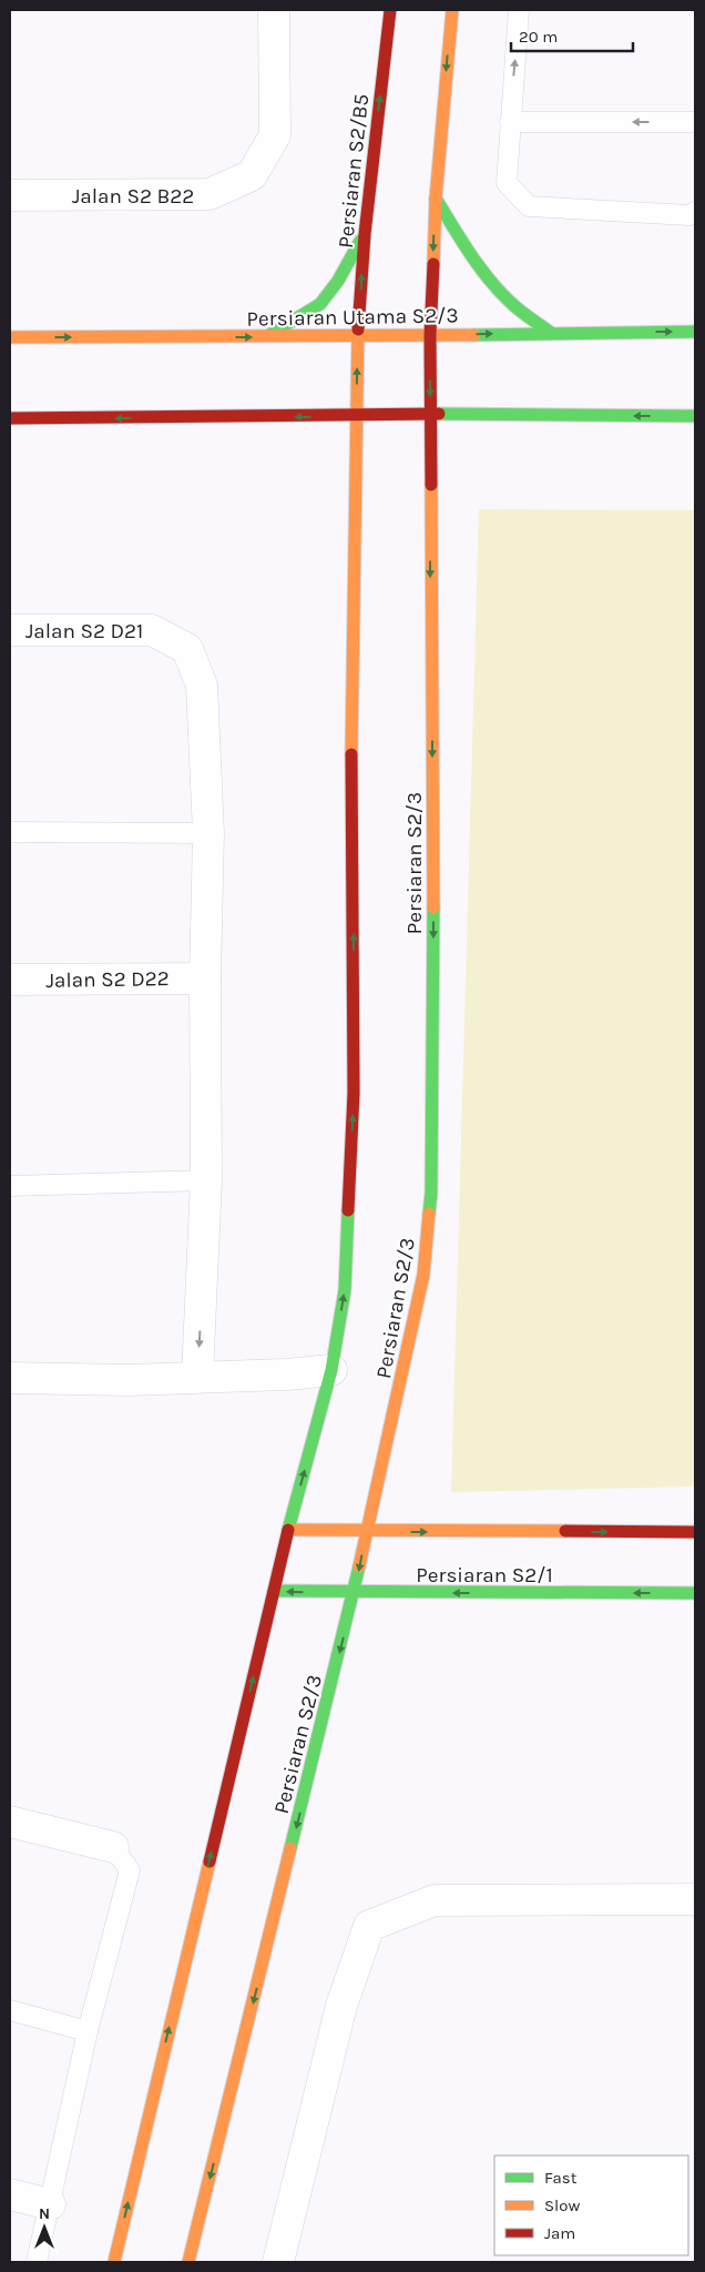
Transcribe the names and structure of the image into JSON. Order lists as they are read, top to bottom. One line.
{"streets":{"main road":["Persiaran S2/B5","Persiaran Utama S2/3","Persiaran S2/3","Persiaran S2/1"],"street":["Jalan S2 B22","Jalan S2 D21","Jalan S2 D22"]},"crossings":[["Persiaran S2/B5","Persiaran Utama S2/3"],["Persiaran S2/B5","Persiaran S2/1"],["Persiaran Utama S2/3","Persiaran S2/3"],["Persiaran S2/3","Persiaran S2/1"]],"one_way":["Persiaran S2/B5","Persiaran S2/3"],"legend":["Fast","Slow","Jam"],"scale_bar":"20 m","north":"top"}
